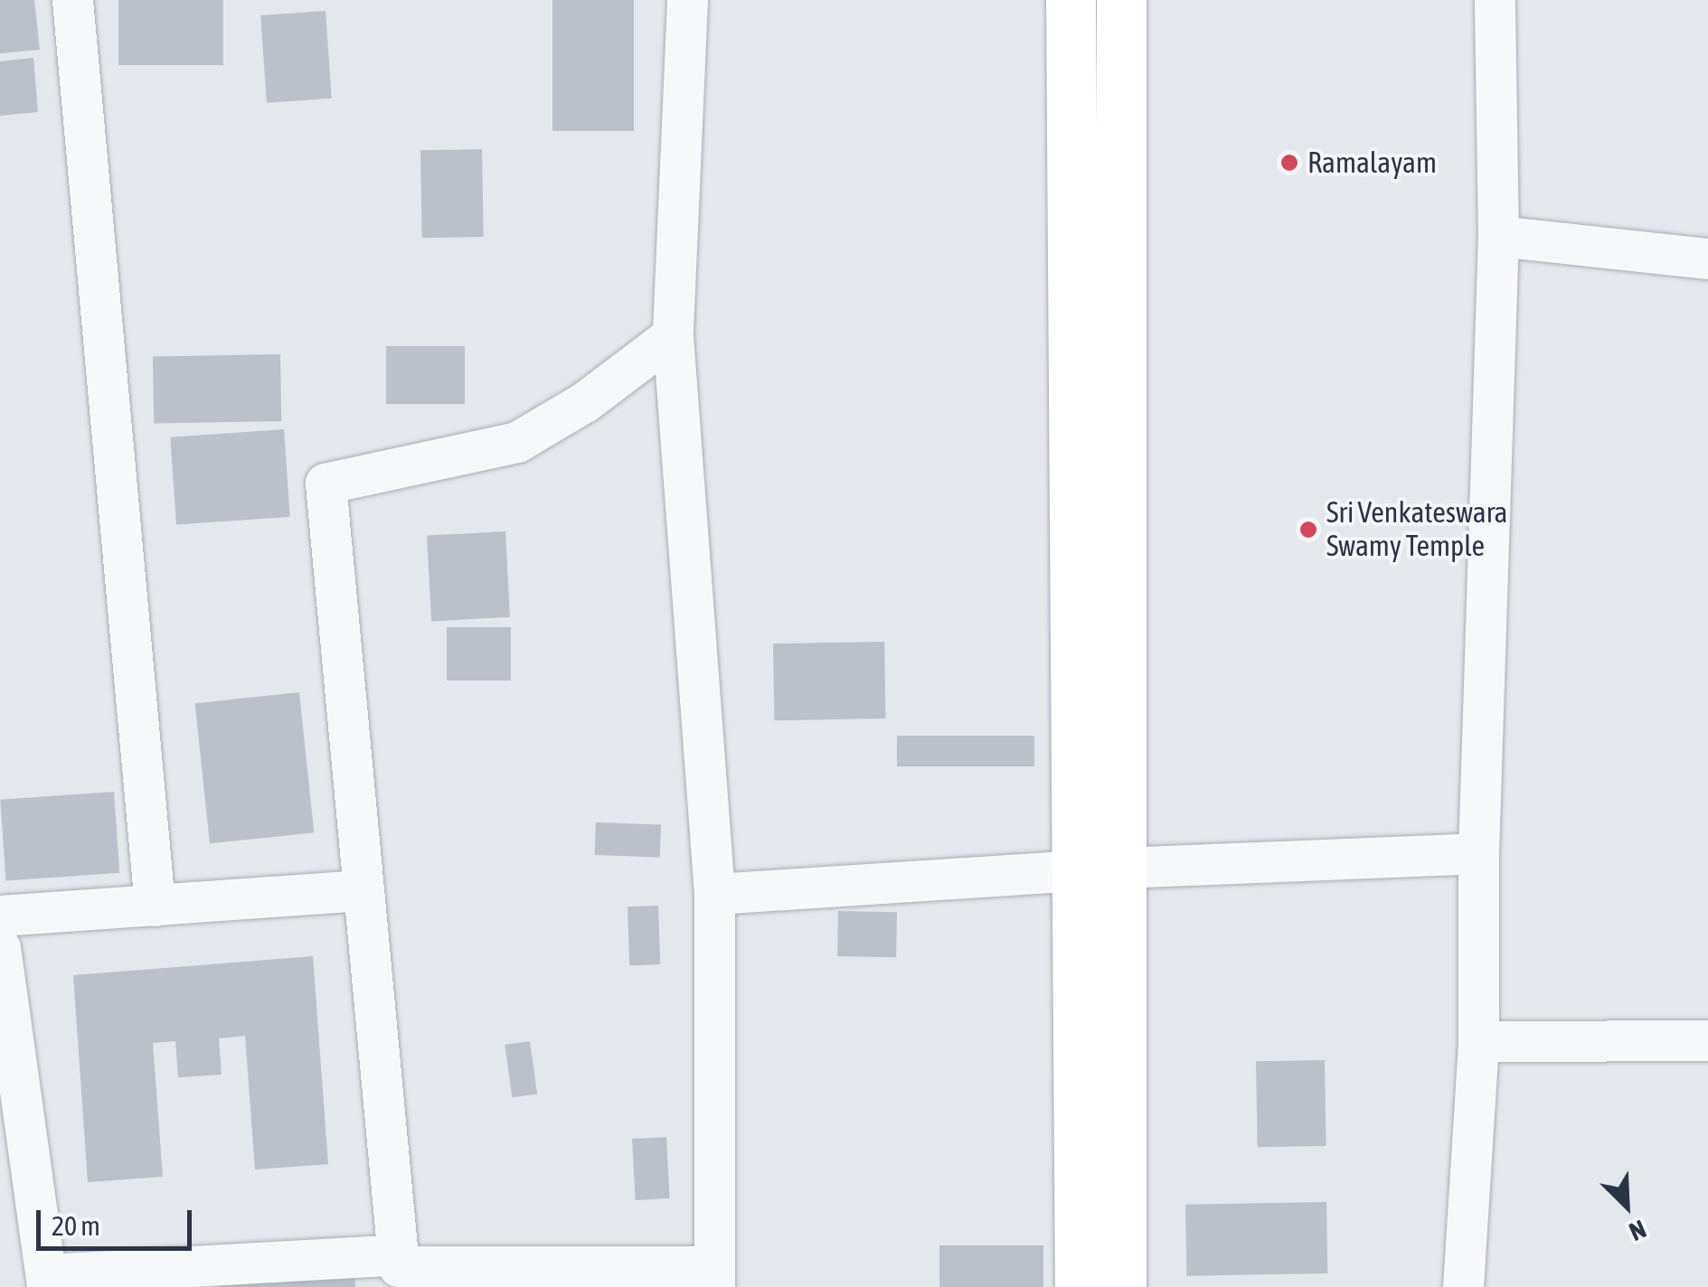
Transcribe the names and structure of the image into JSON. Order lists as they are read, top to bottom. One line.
{"places":["Ramalayam","Sri Venkateswara Swamy Temple"],"scale_bar":"20 m","north":"bottom right"}
